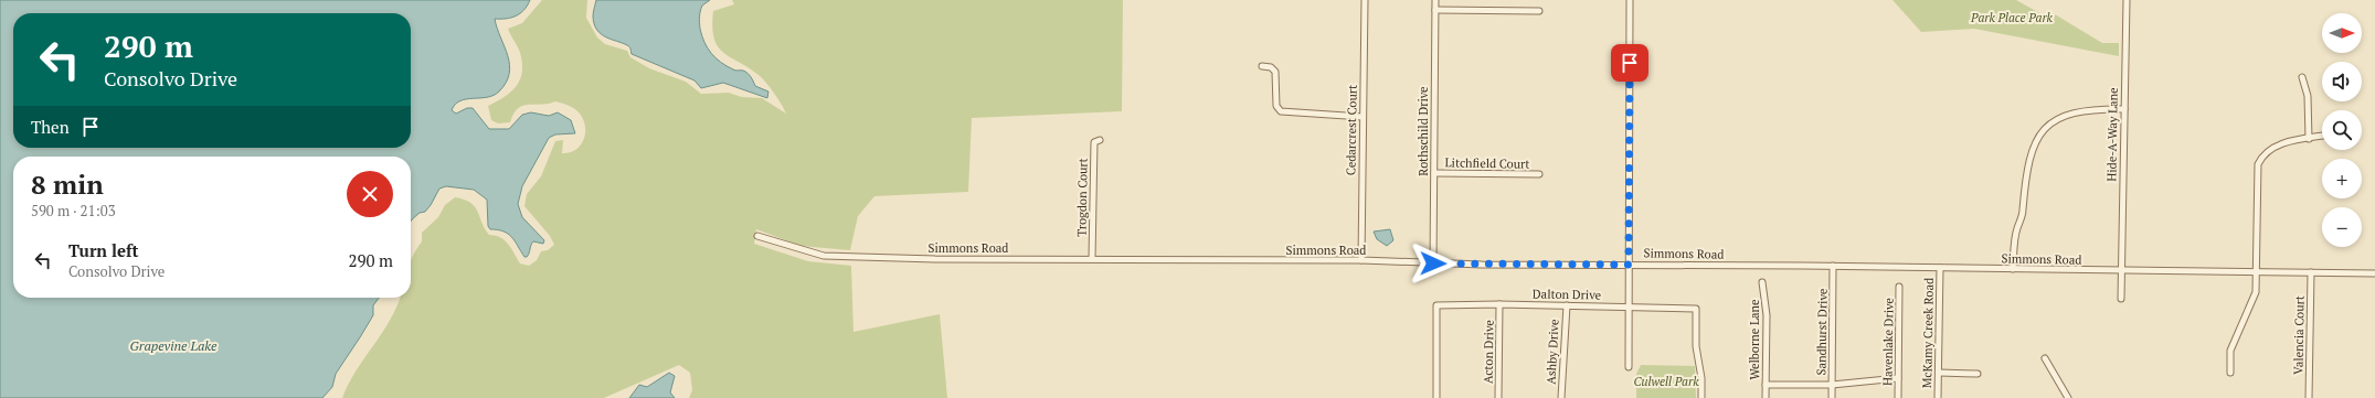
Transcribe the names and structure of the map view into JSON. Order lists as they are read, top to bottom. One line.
{"streets":{"street":["Cedarcrest Court","Rothschild Drive","Hide-A-Way Lane","Litchfield Court","Trogdon Court","Simmons Road","Dalton Drive","Sandhurst Drive","McKamy Creek Road","Valencia Court","Welborne Lane","Havenlake Drive","Acton Drive","Ashby Drive"]},"crossings":[["Cedarcrest Court","Simmons Road"],["Rothschild Drive","Litchfield Court"],["Rothschild Drive","Simmons Road"],["Hide-A-Way Lane","Simmons Road"],["Trogdon Court","Simmons Road"],["Simmons Road","Sandhurst Drive"],["Simmons Road","McKamy Creek Road"],["Simmons Road","Valencia Court"],["Dalton Drive","Acton Drive"],["Dalton Drive","Ashby Drive"]],"water":["Grapevine Lake"],"parks":["Park Place Park","Culwell Park"],"north":"right","page":{"map_buttons":["+","−"],"turn":["290 m","Consolvo Drive"],"then":"Then","heading":["8 min","590 m · 21:03"],"list":[{"name":"Turn left","note":"Consolvo Drive","value":"290 m"}]}}
